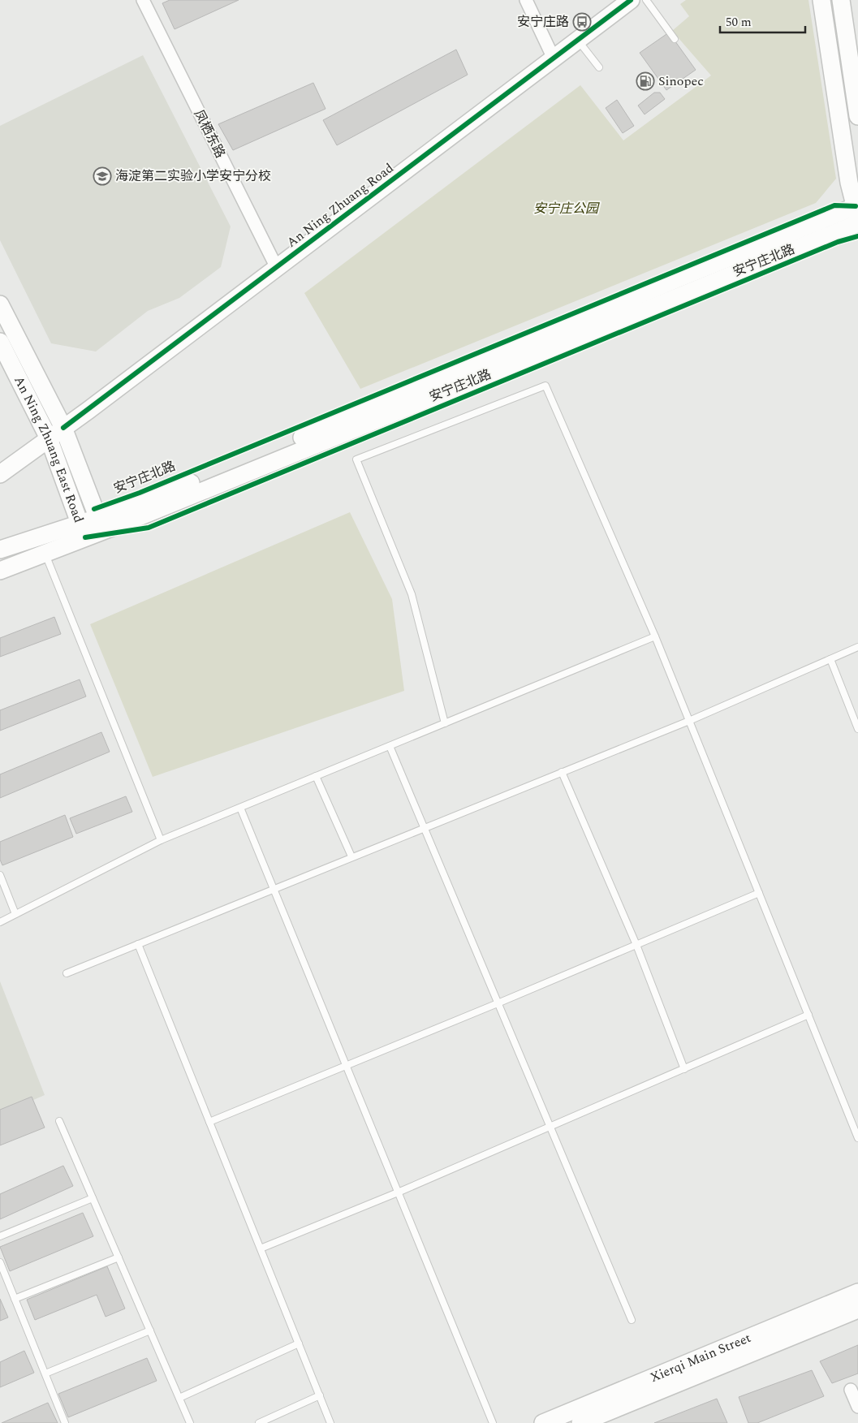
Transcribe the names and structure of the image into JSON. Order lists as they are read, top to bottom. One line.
{"streets":{"main road":["An Ning Zhuang Road","安宁庄北路","An Ning Zhuang East Road","Xierqi Main Street"],"street":["凤栖东路"]},"crossings":[["凤栖东路","An Ning Zhuang Road"],["An Ning Zhuang Road","An Ning Zhuang East Road"],["安宁庄北路","An Ning Zhuang East Road"]],"parks":["安宁庄公园"],"places":{"bus stop":["安宁庄路"],"fuel station":["Sinopec"],"school or university":["海淀第二实验小学安宁分校"]},"scale_bar":"50 m"}
